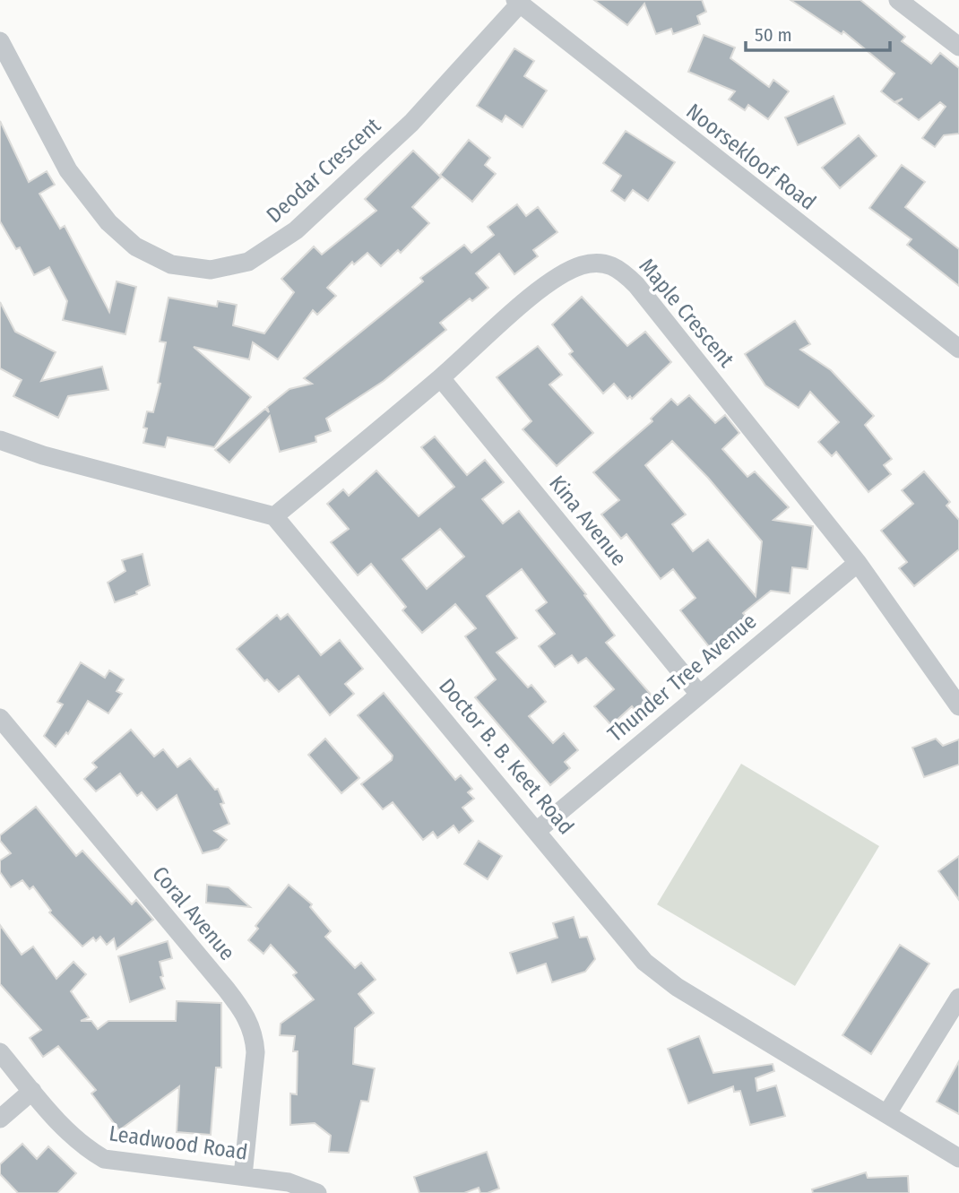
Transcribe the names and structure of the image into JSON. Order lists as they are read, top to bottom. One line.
{"streets":{"street":["Noorsekloof Road","Deodar Crescent","Maple Crescent","Kina Avenue","Thunder Tree Avenue","Doctor B. B. Keet Road","Coral Avenue","Leadwood Road"]},"crossings":[["Noorsekloof Road","Deodar Crescent"],["Maple Crescent","Kina Avenue"],["Maple Crescent","Thunder Tree Avenue"],["Maple Crescent","Doctor B. B. Keet Road"],["Kina Avenue","Thunder Tree Avenue"],["Thunder Tree Avenue","Doctor B. B. Keet Road"],["Coral Avenue","Leadwood Road"]],"scale_bar":"50 m"}
